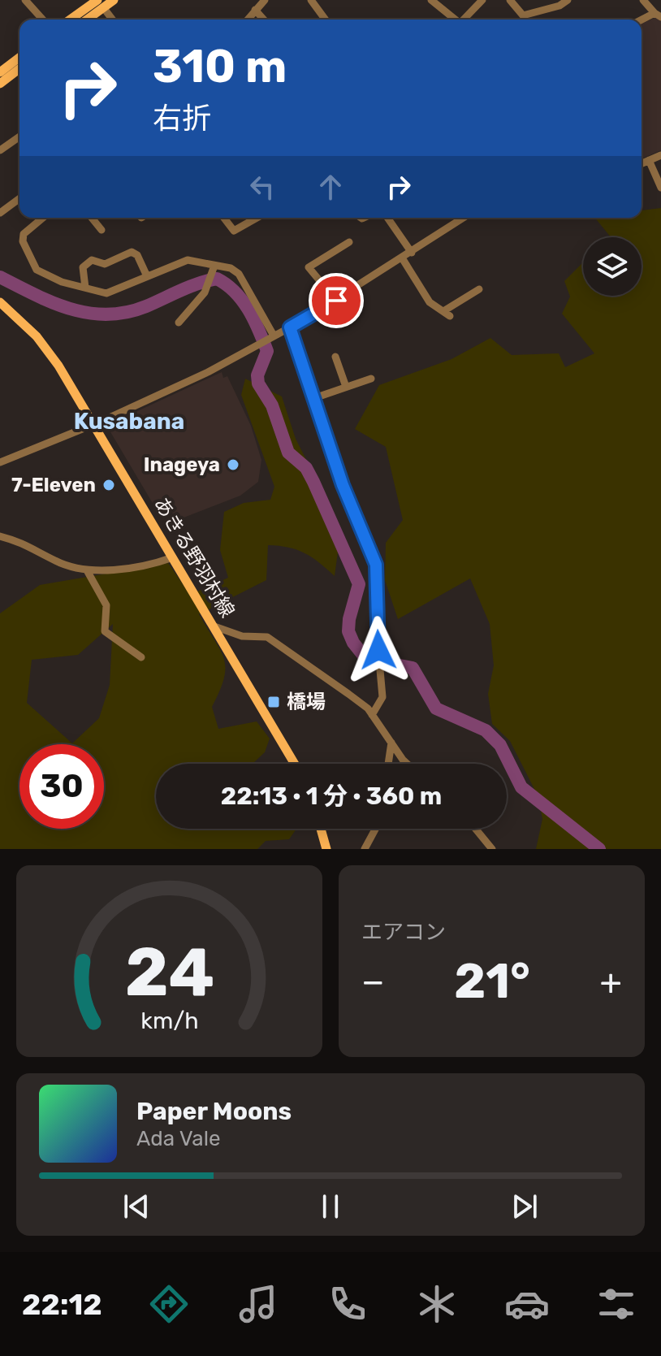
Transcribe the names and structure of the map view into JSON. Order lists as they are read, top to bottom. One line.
{"streets":{"main road":["あきる野羽村線"]},"districts":["Kusabana"],"places":{"other":["Inageya","7-Eleven"],"transit":["橋場"]},"page":{"turn":["310 m","右折"],"limit":"30","trip":"22:13 · 1 分 · 360 m","tile":"エアコン","heat":["−","21°","+"],"song":["Paper Moons","Ada Vale"],"tabs":"22:12","gauge":["24","km/h"]}}
